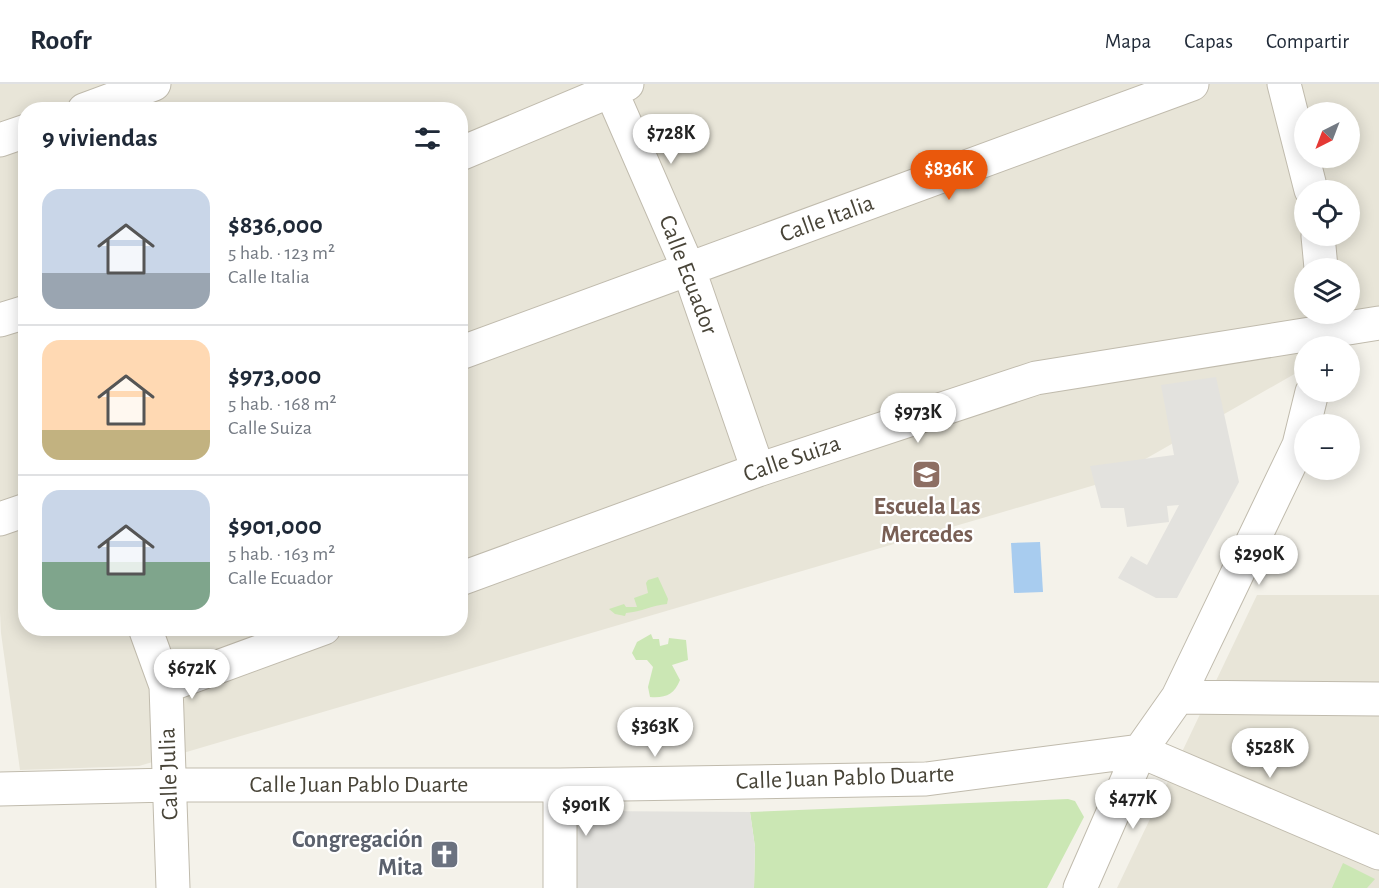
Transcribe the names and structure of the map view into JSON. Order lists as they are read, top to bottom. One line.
{"streets":{"street":["Calle Italia","Calle Ecuador","Calle Suiza","Calle Julia","Calle Juan Pablo Duarte"]},"crossings":[["Calle Italia","Calle Ecuador"],["Calle Ecuador","Calle Suiza"],["Calle Julia","Calle Juan Pablo Duarte"]],"places":{"school or university":["Escuela Las Mercedes"],"church":["Congregación Mita"]},"north":"bottom left","page":{"header":"Roofr","nav":["Mapa","Capas","Compartir"],"map_buttons":["+","−"],"heading":"9 viviendas","price":["$728K","$836K","$973K","$290K","$672K","$363K","$528K","$477K","$901K"],"list":[{"name":"$836,000","note":"5 hab. · 123 m² · Calle Italia"},{"name":"$973,000","note":"5 hab. · 168 m² · Calle Suiza"},{"name":"$901,000","note":"5 hab. · 163 m² · Calle Ecuador"}]}}
